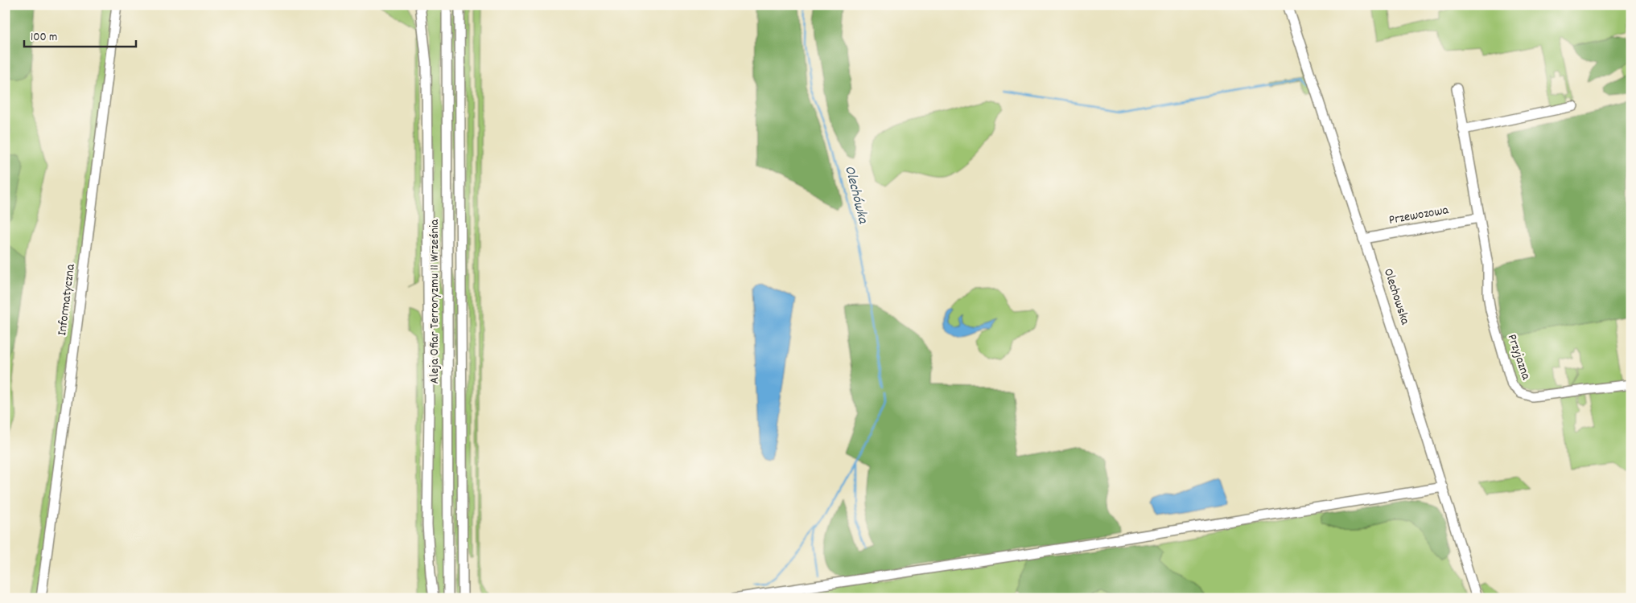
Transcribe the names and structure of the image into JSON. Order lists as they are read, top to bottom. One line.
{"streets":{"street":["Przewozowa","Olechowska","Informatyczna","Aleja Ofiar Terroryzmu 11 Września","Przyjazna"]},"crossings":[["Przewozowa","Olechowska"],["Przewozowa","Przyjazna"]],"water":["Olechówka"],"scale_bar":"100 m"}
